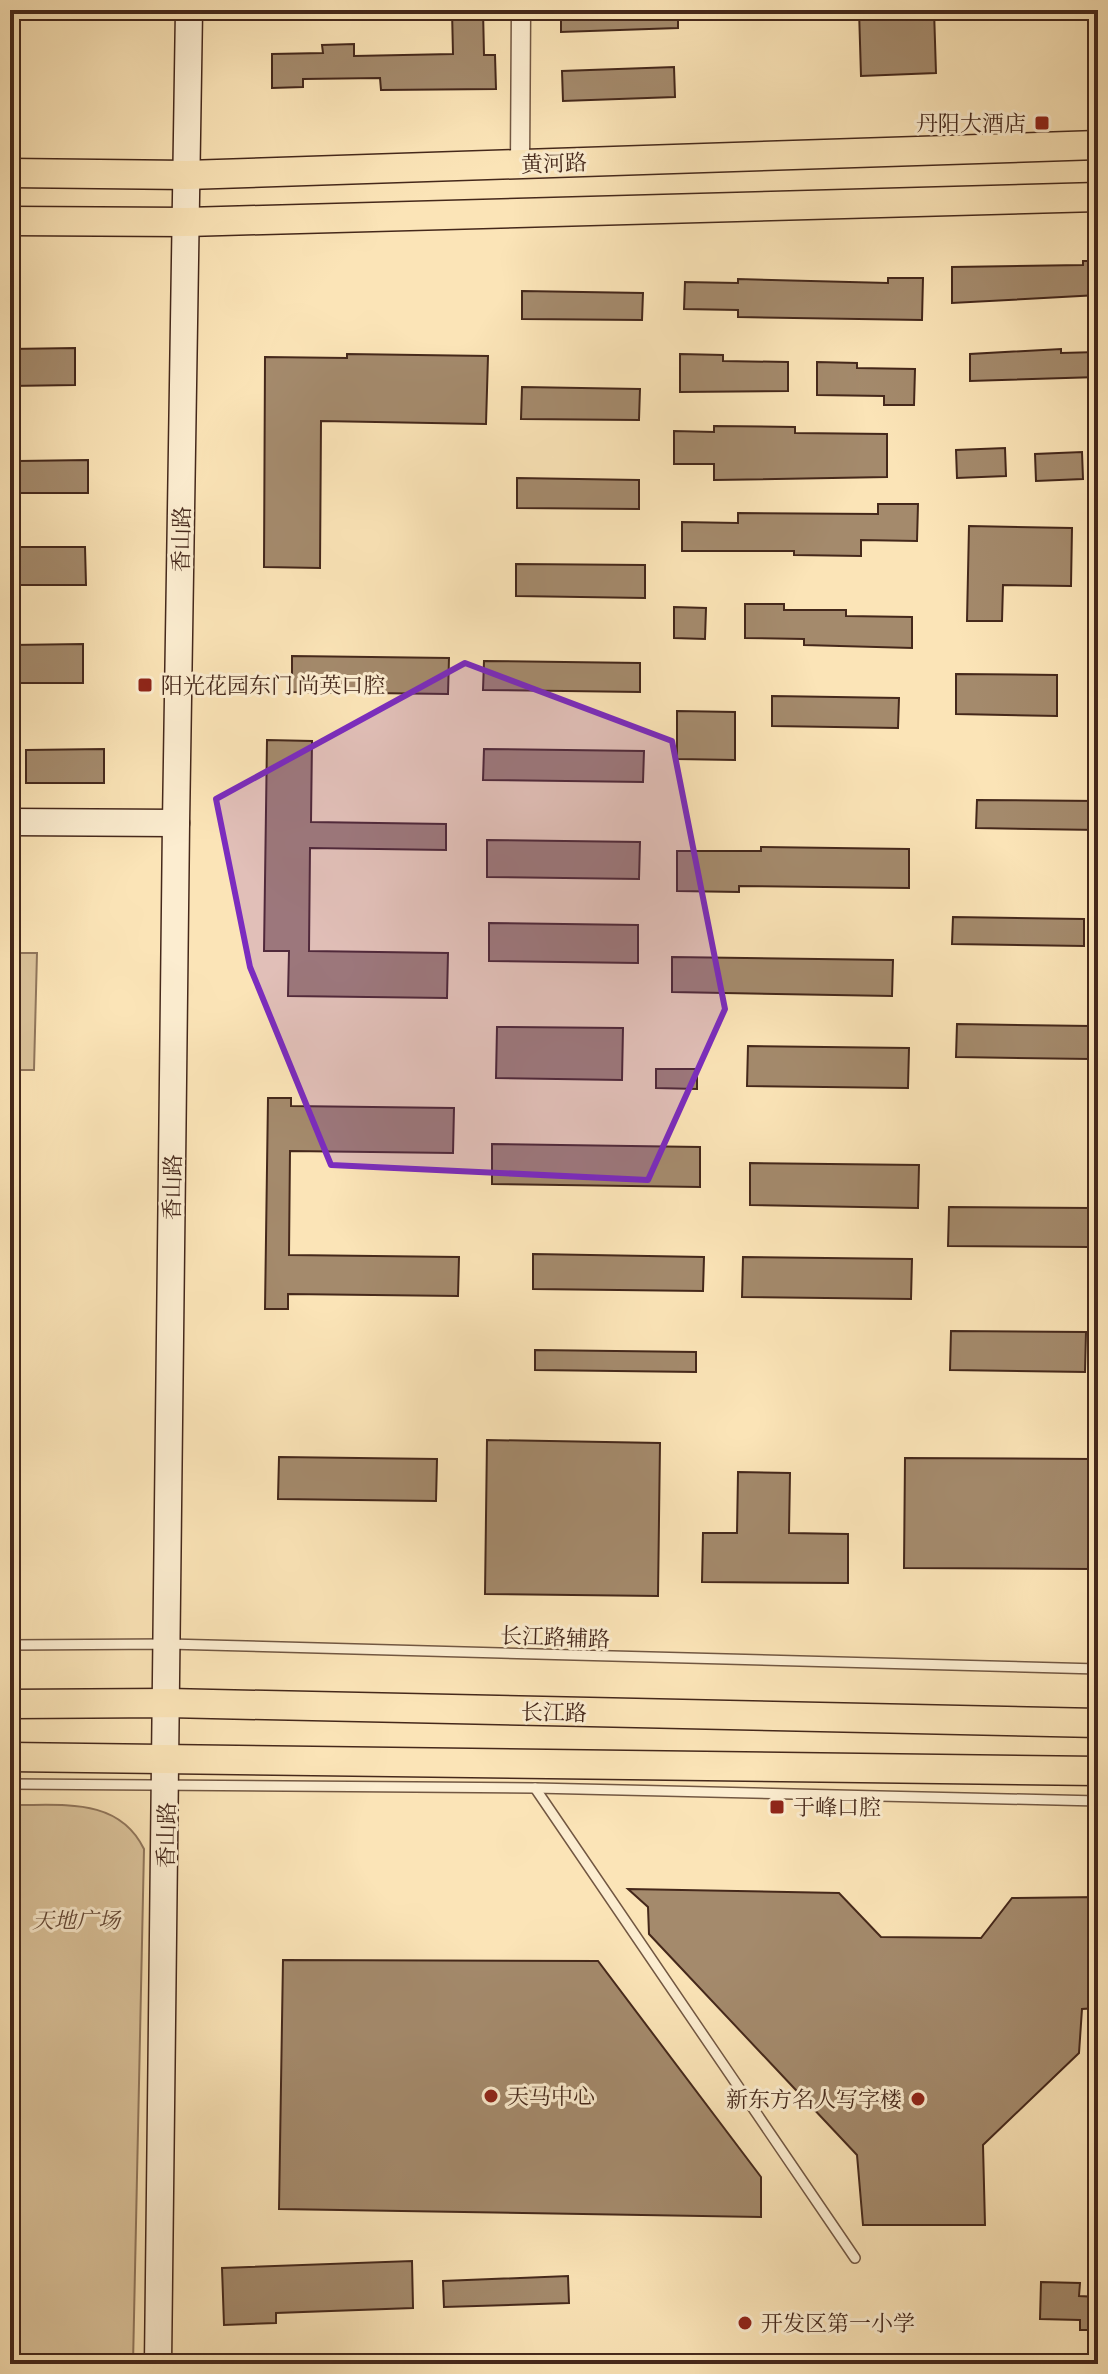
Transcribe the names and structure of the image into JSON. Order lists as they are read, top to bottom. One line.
{"streets":{"main road":["黄河路","长江路"],"street":["香山路"],"lane":["长江路辅路"]},"crossings":[["黄河路","香山路"],["香山路","长江路辅路"],["香山路","长江路"]],"parks":["天地广场"],"places":{"transit":["丹阳大酒店","阳光花园东门 尚英口腔","于峰口腔"],"other":["天马中心","新东方名人写字楼","开发区第一小学"]}}
